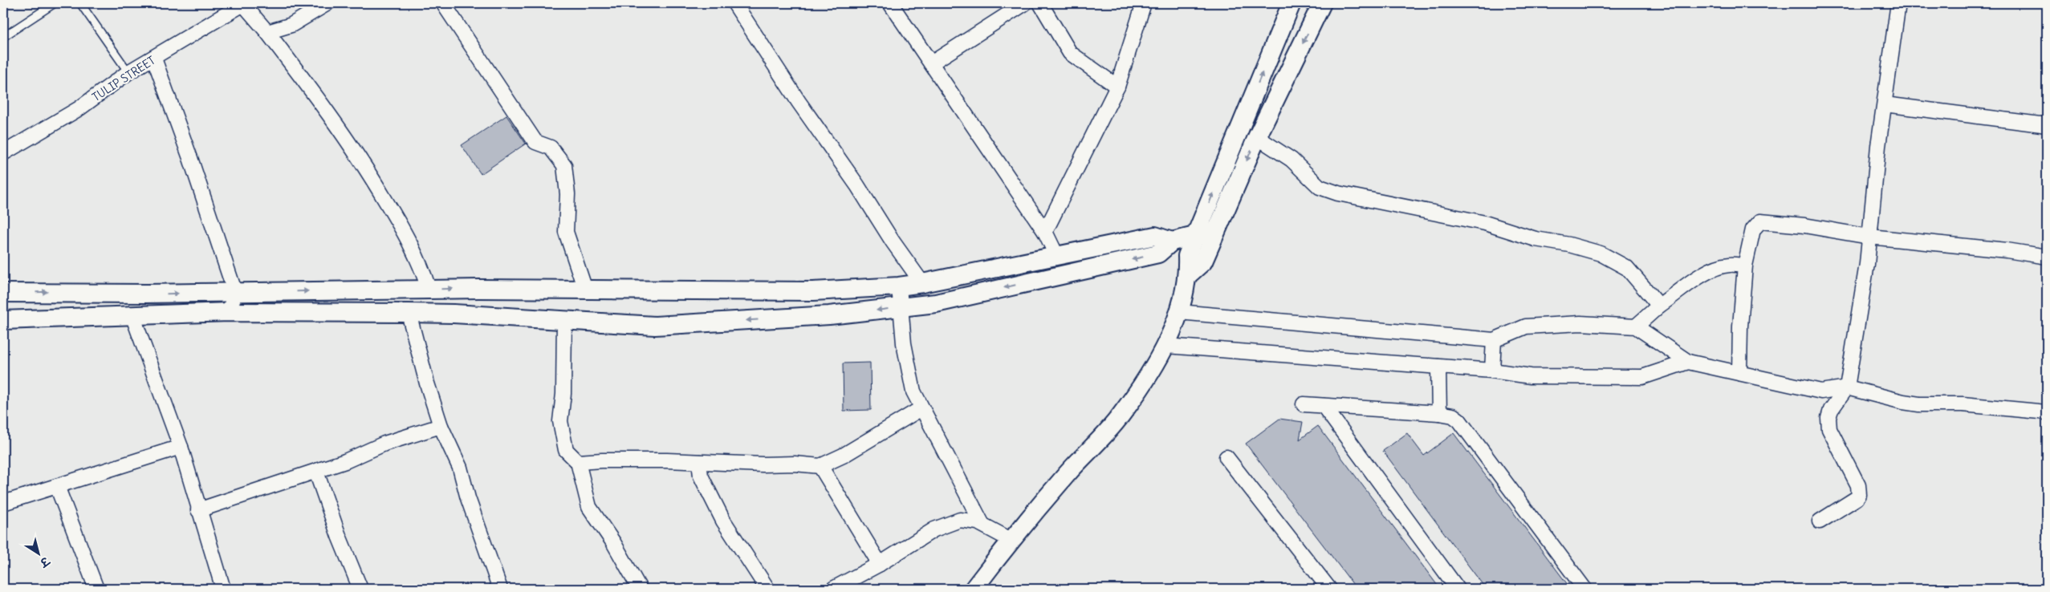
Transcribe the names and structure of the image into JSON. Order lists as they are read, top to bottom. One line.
{"streets":{"street":["TULIP STREET"]},"north":"bottom right"}
